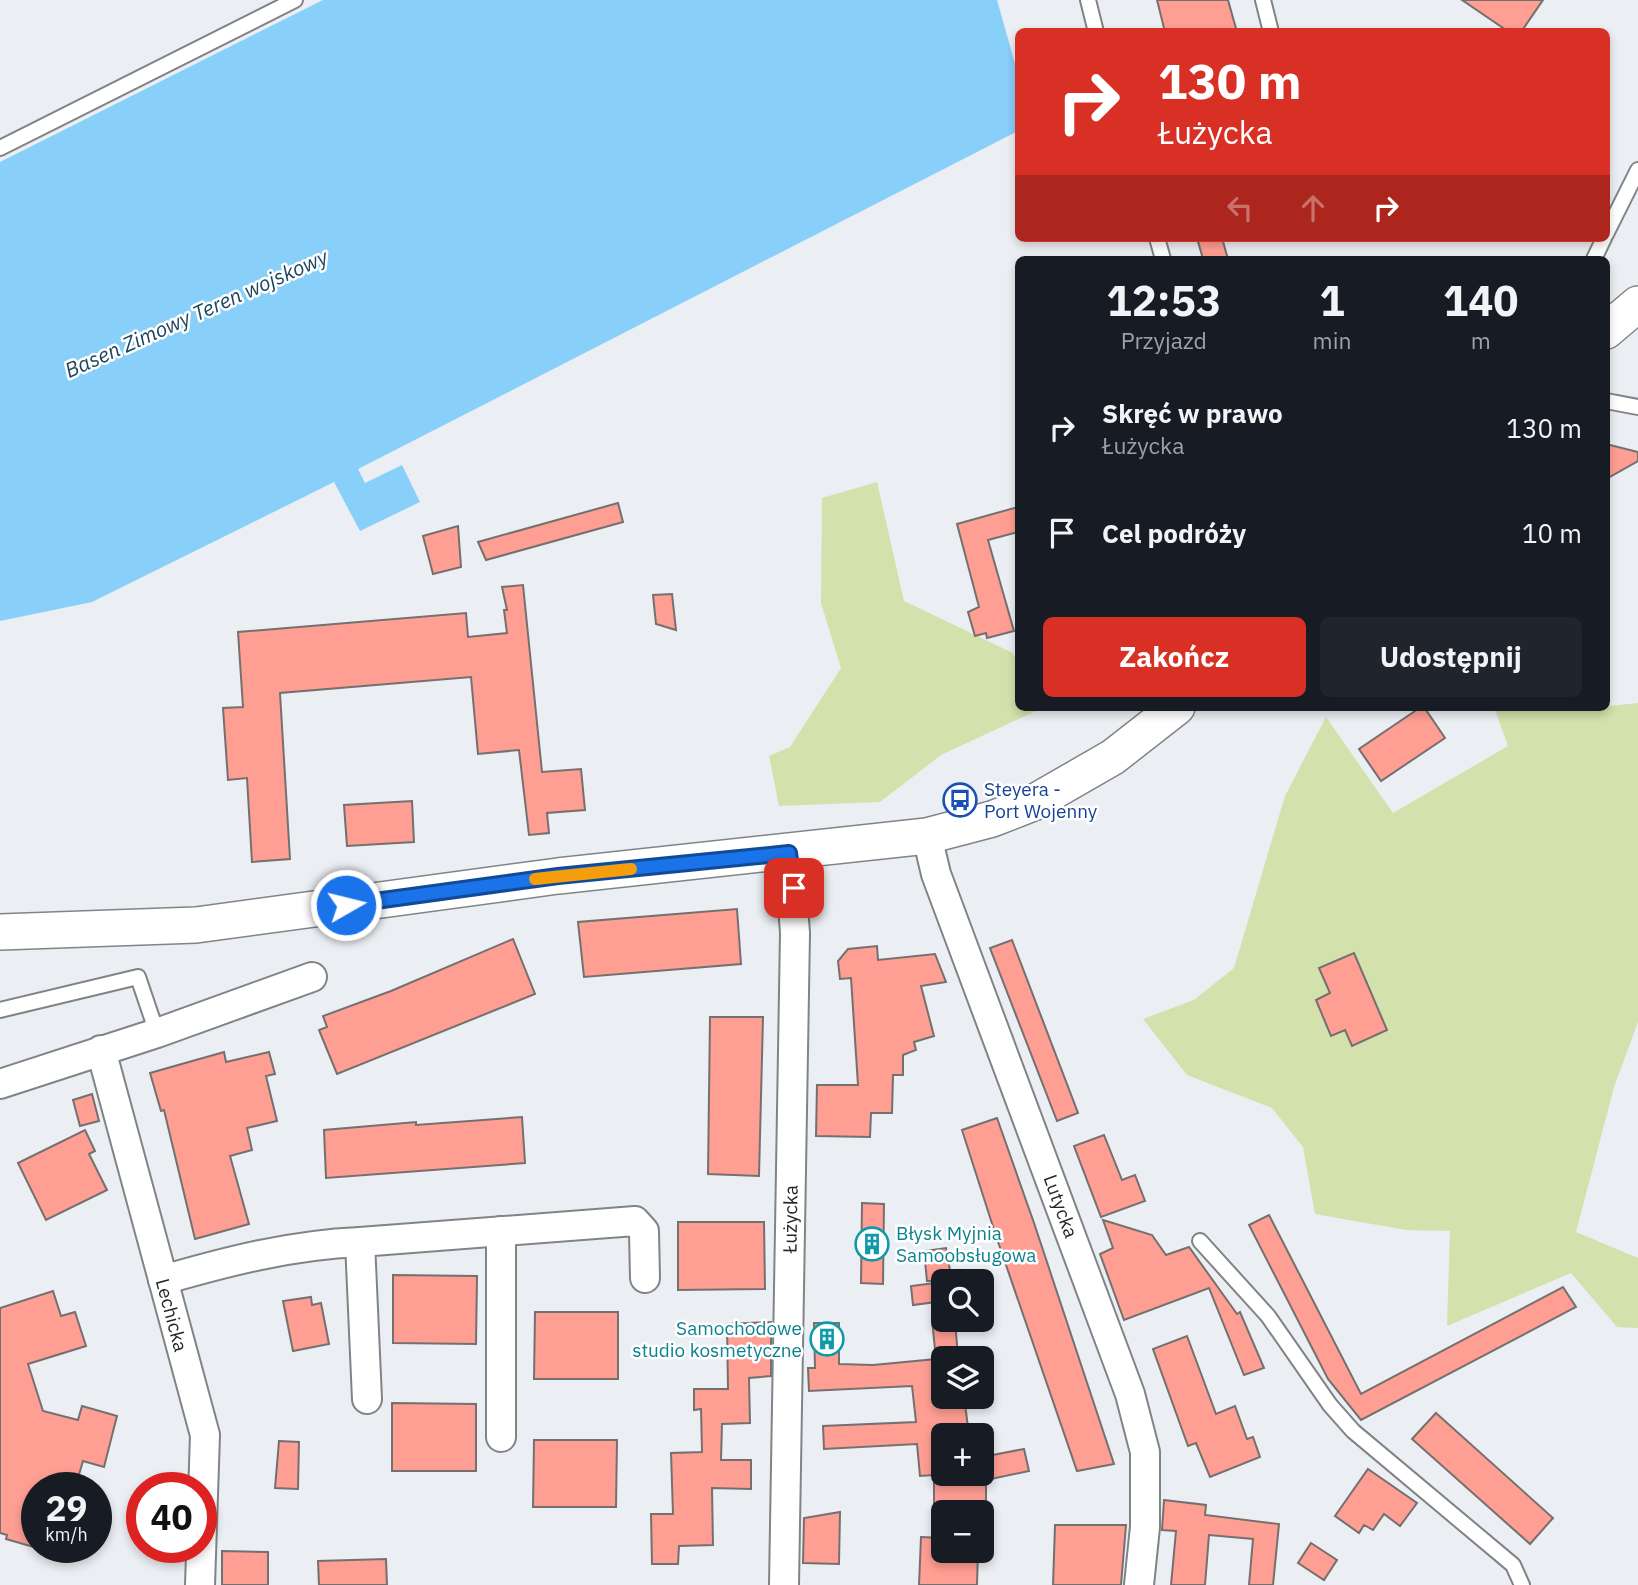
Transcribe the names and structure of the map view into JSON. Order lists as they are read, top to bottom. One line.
{"streets":{"street":["Lutycka","Łużycka","Lechicka"]},"water":["Basen Zimowy Teren wojskowy"],"places":{"bus stop":["Steyera - Port Wojenny"],"building":["Błysk Myjnia Samoobsługowa","Samochodowe studio kosmetyczne"]},"page":{"turn":["130 m","Łużycka"],"eta":["12:53","Przyjazd","1","min","140","m"],"list":[{"name":"Skręć w prawo","note":"Łużycka","value":"130 m"},{"name":"Cel podróży","value":"10 m"}],"buttons":["Zakończ","Udostępnij"],"map_buttons":["+","−"],"speed":"29 km/h","limit":"40"}}
